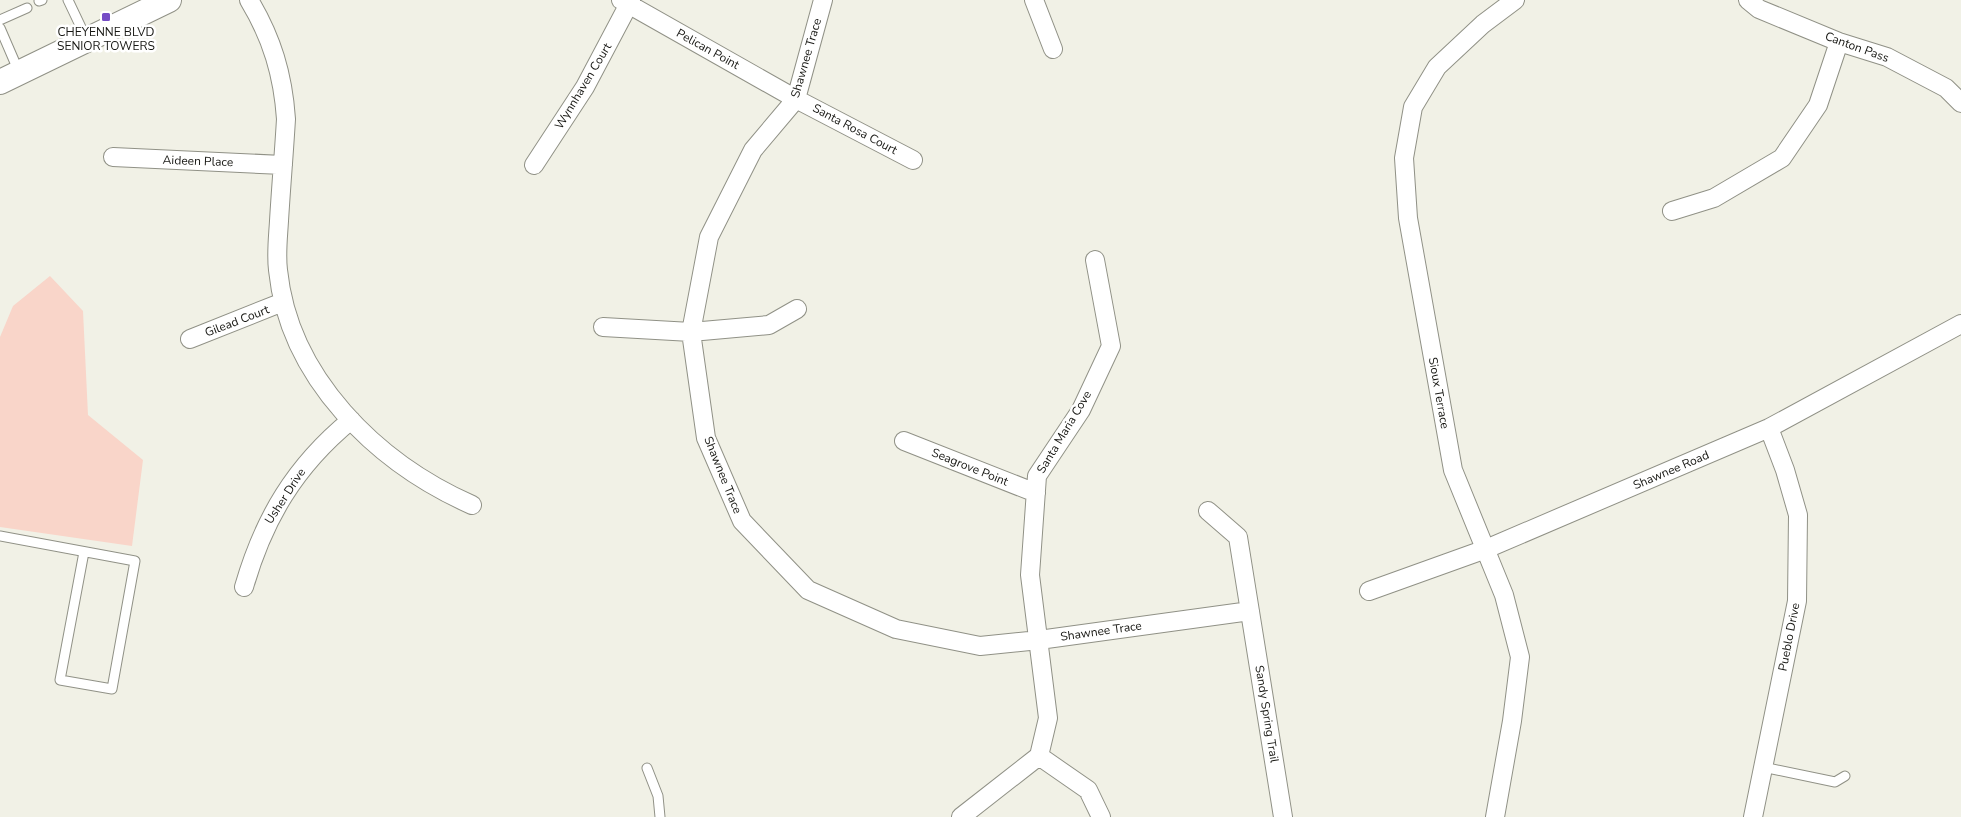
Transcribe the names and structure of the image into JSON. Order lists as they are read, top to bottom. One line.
{"streets":{"street":["Canton Pass","Pelican Point","Shawnee Trace","Wynnhaven Court","Santa Rosa Court","Aideen Place","Gilead Court","Sioux Terrace","Santa Maria Cove","Seagrove Point","Shawnee Road","Usher Drive","Pueblo Drive","Sandy Spring Trail"]},"crossings":[["Pelican Point","Shawnee Trace"],["Pelican Point","Wynnhaven Court"],["Pelican Point","Santa Rosa Court"],["Shawnee Trace","Santa Rosa Court"],["Shawnee Trace","Santa Maria Cove"],["Shawnee Trace","Sandy Spring Trail"],["Sioux Terrace","Shawnee Road"],["Santa Maria Cove","Seagrove Point"],["Shawnee Road","Pueblo Drive"]],"places":{"transit":["CHEYENNE BLVD SENIOR TOWERS"]}}
